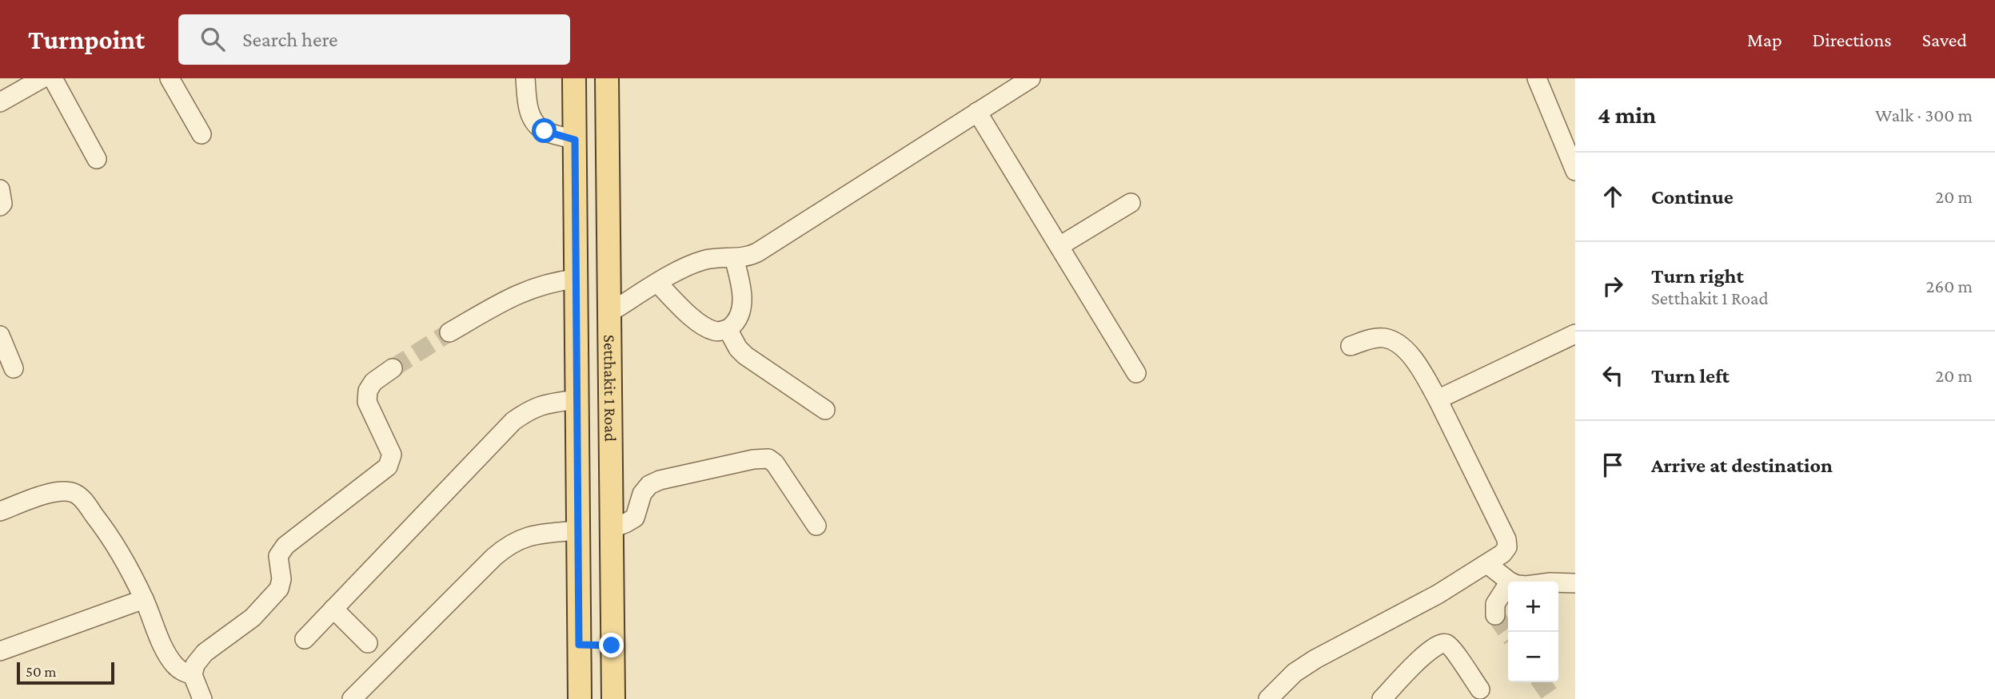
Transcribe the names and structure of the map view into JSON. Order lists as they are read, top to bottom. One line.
{"streets":{"main road":["Setthakit 1 Road"]},"scale_bar":"50 m","page":{"header":"Turnpoint","search":"Search here","nav":["Map","Directions","Saved"],"heading":["4 min","Walk · 300 m"],"list":[["Continue","20 m"],["Turn right","Setthakit 1 Road","260 m"],["Turn left","20 m"],"Arrive at destination"],"map_buttons":["+","−"],"scale":"50 m"}}
